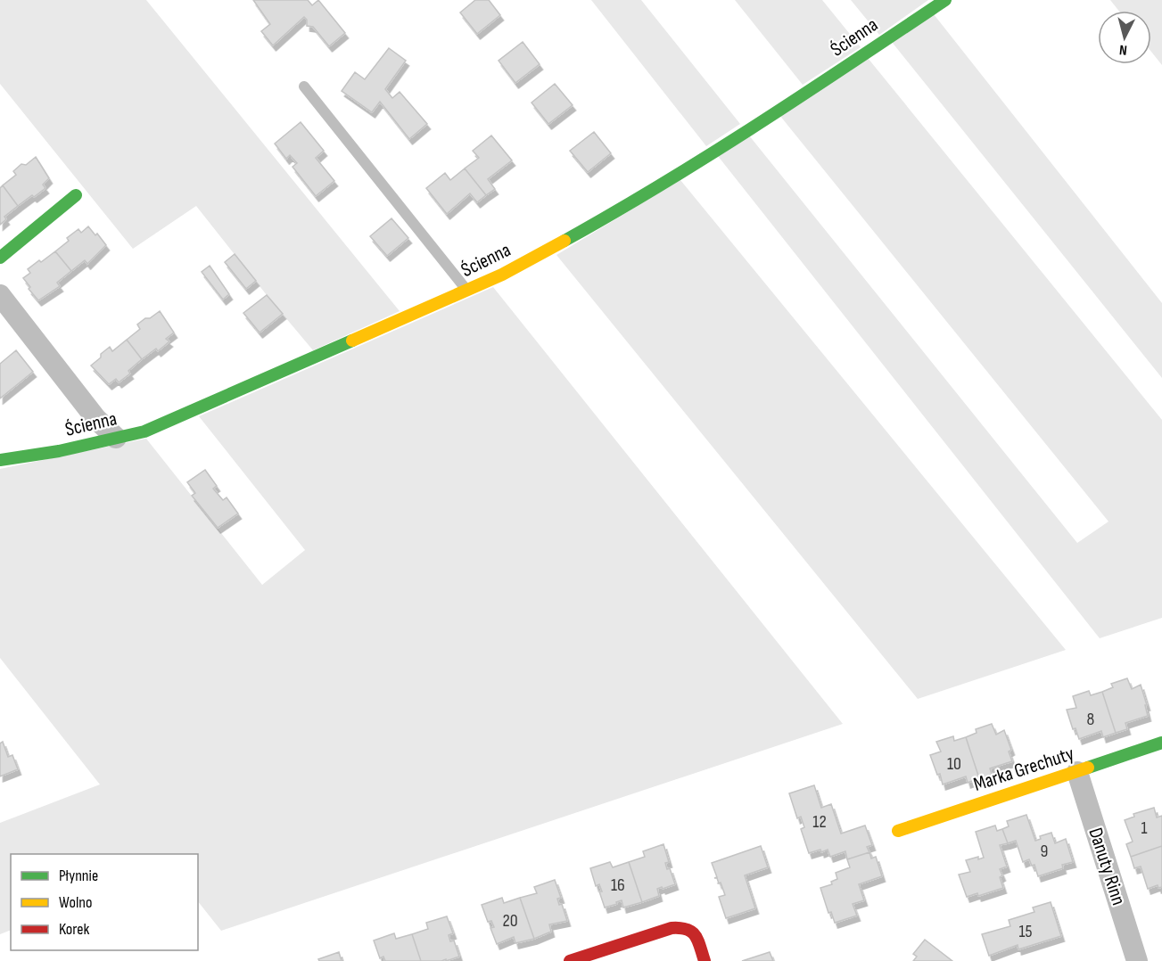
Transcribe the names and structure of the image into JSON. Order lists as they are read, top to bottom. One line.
{"streets":{"street":["Ścienna","Marka Grechuty","Danuty Rinn"]},"crossings":[["Marka Grechuty","Danuty Rinn"]],"house_numbers":["8","10","12","1","9","16","20","15"],"legend":["Płynnie","Wolno","Korek"],"north":"bottom"}
